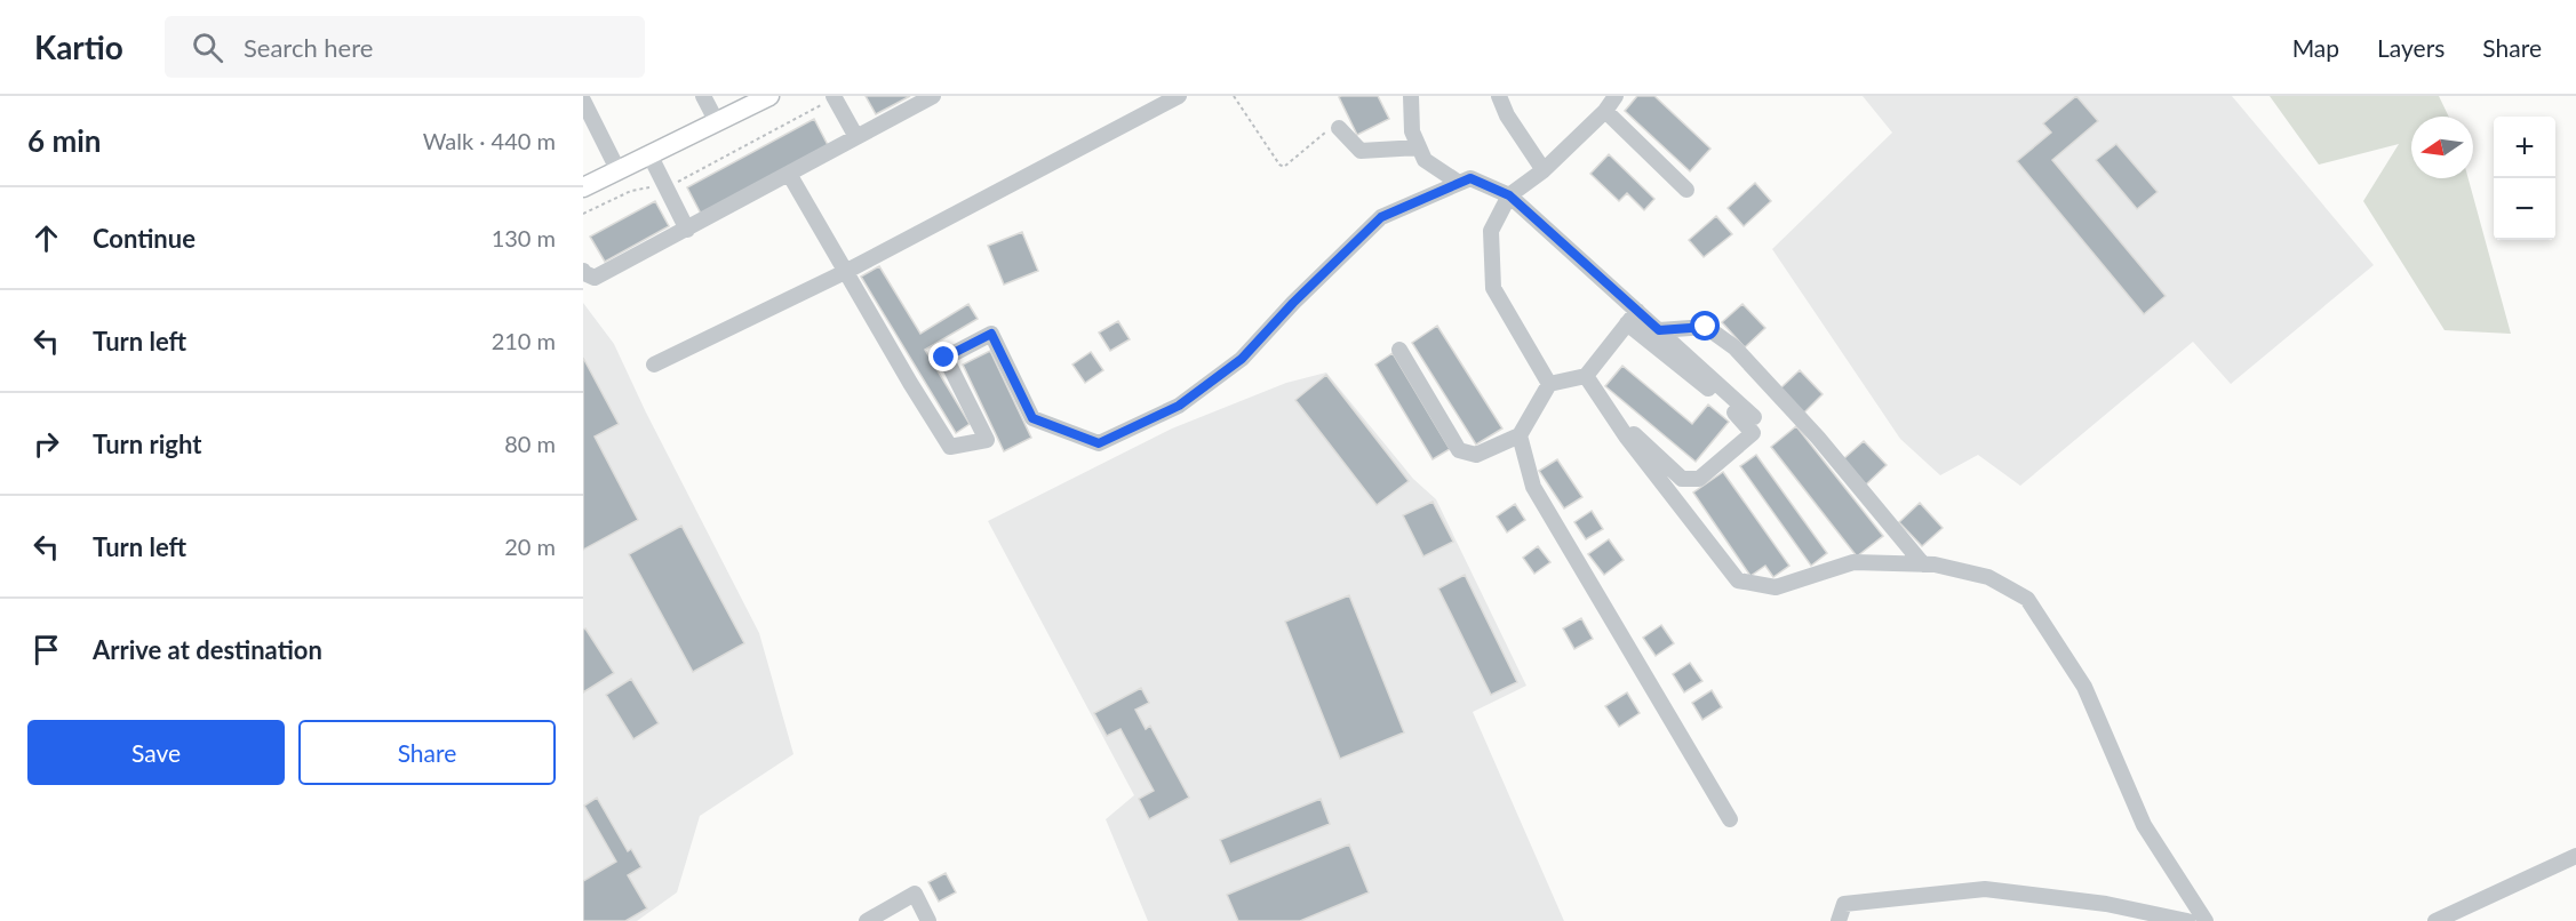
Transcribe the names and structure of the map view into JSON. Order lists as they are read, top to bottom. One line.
{"north":"left","page":{"header":"Kartio","search":"Search here","nav":["Map","Layers","Share"],"heading":["6 min","Walk · 440 m"],"map_buttons":["+","−"],"list":[["Continue","130 m"],["Turn left","210 m"],["Turn right","80 m"],["Turn left","20 m"],"Arrive at destination"],"buttons":["Save","Share"]}}
